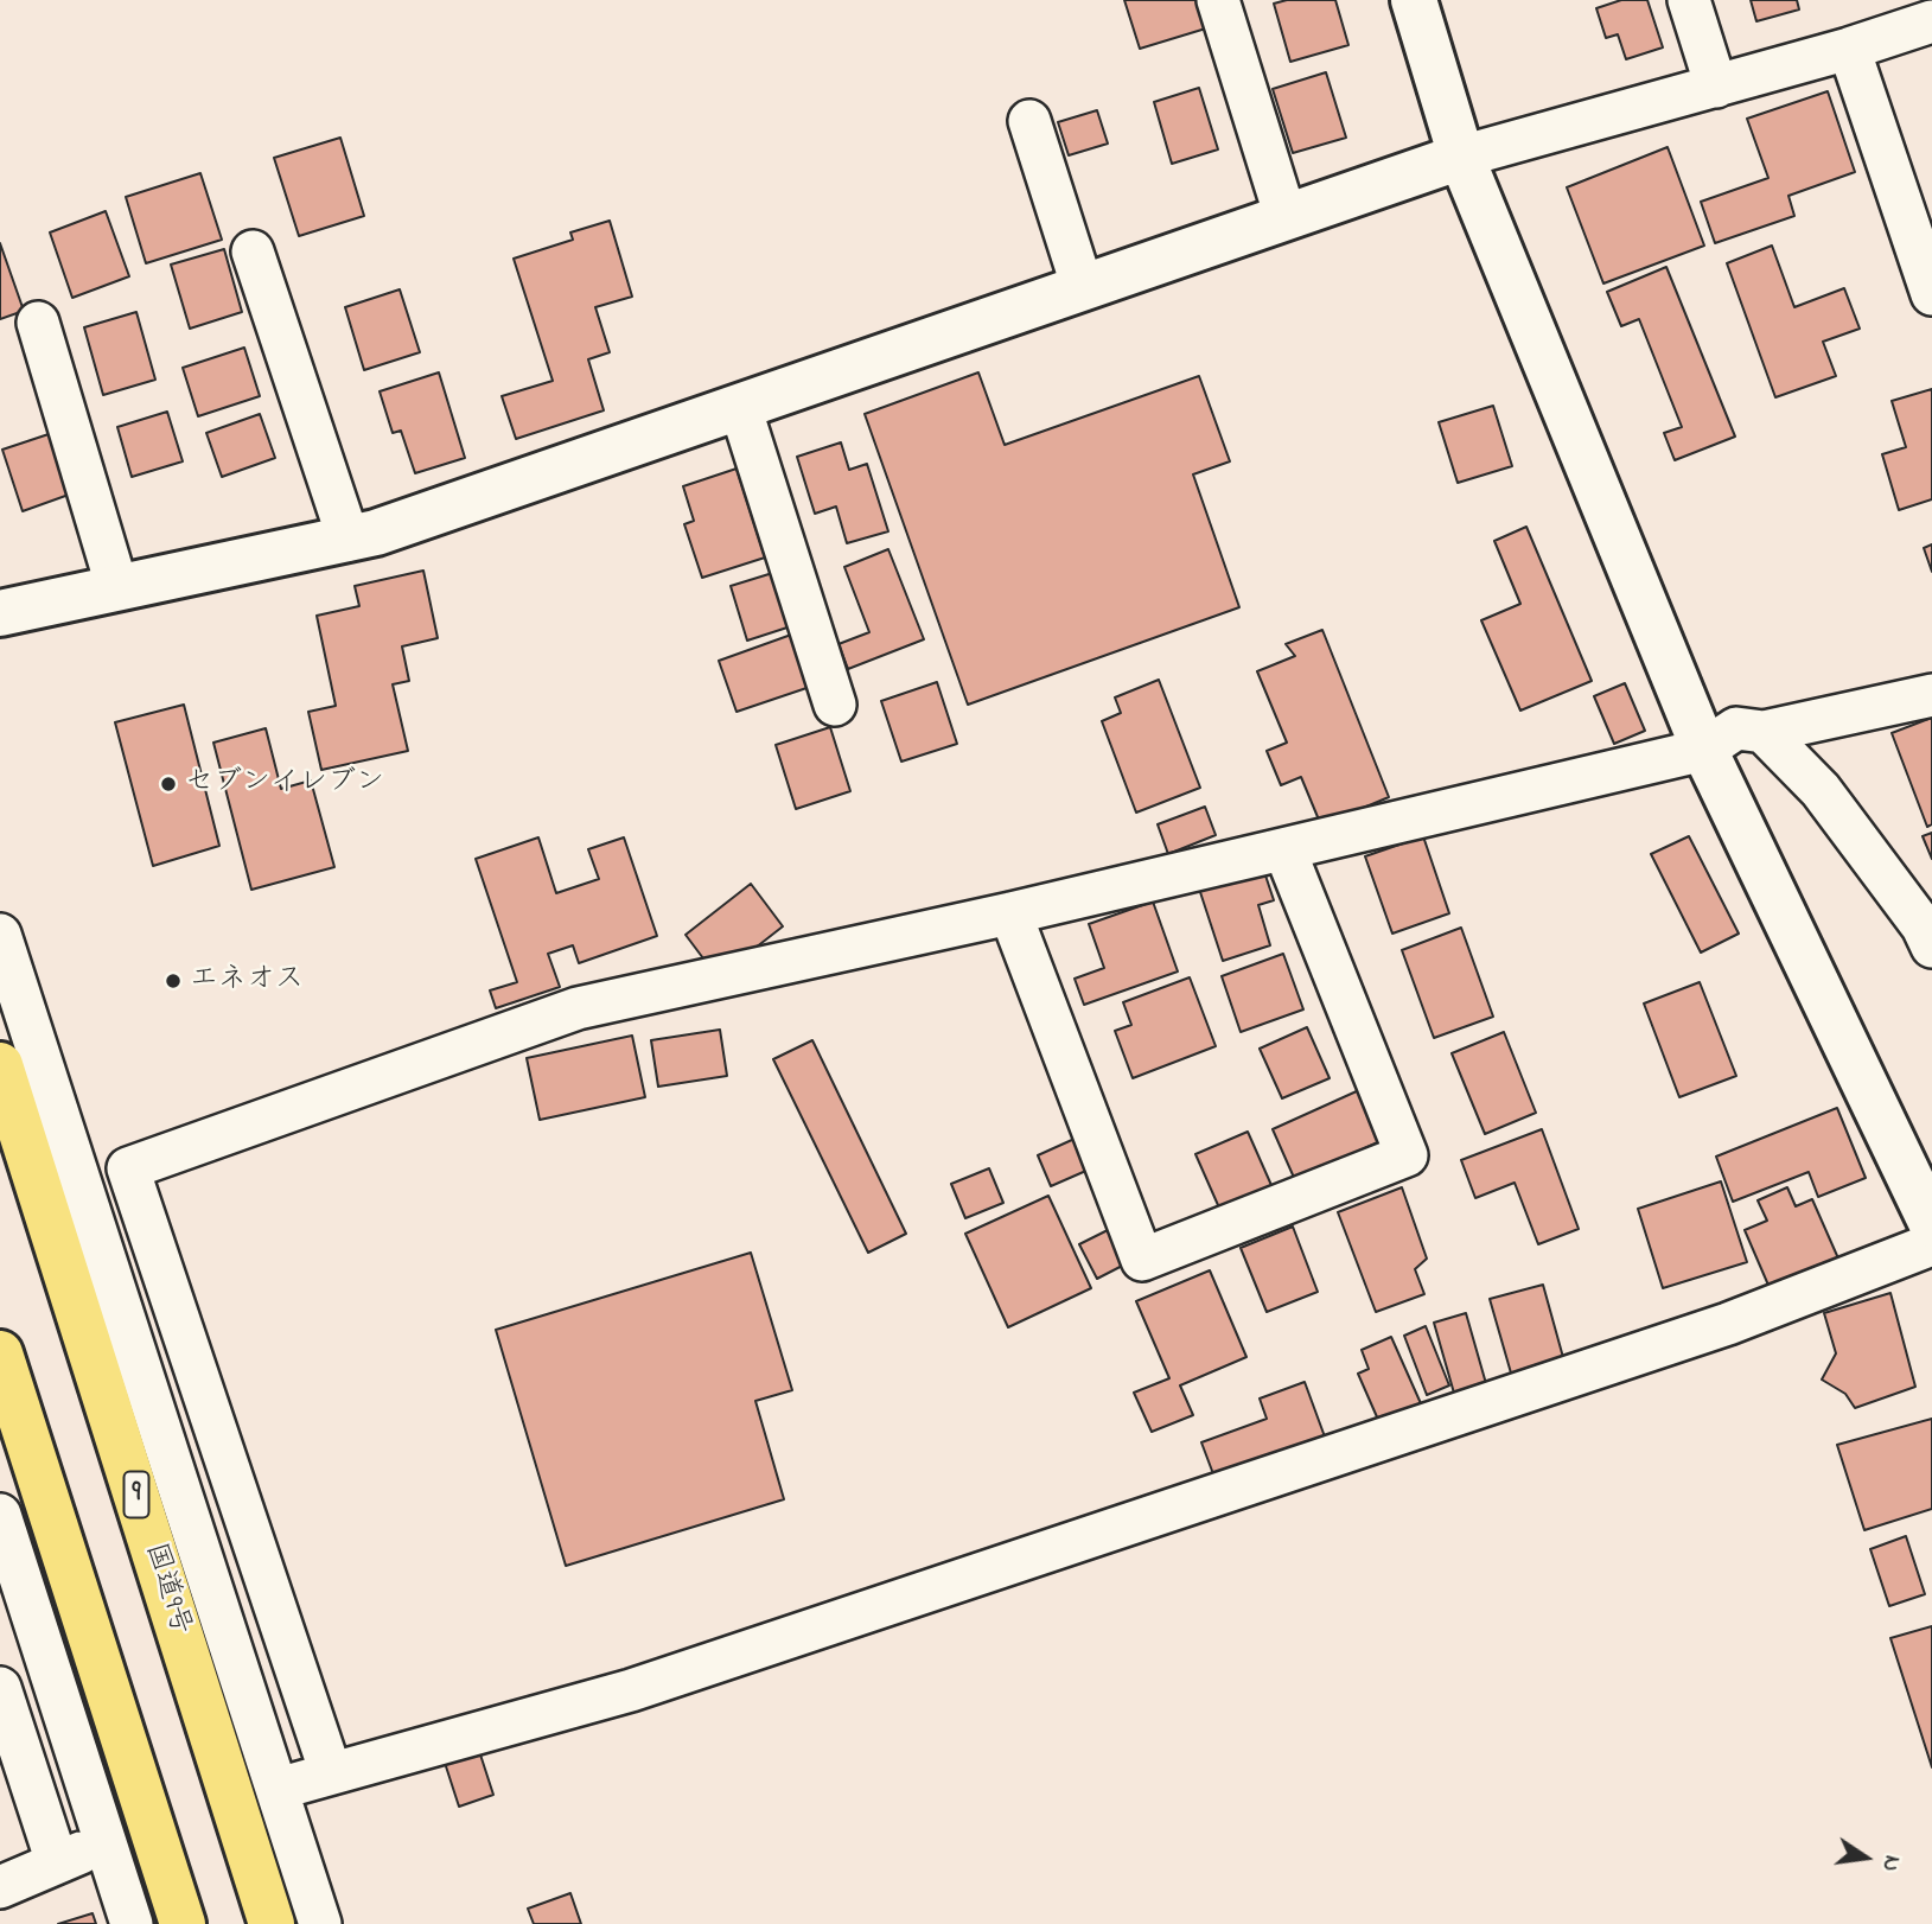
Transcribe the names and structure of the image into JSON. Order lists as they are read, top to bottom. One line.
{"streets":{"highway":["9","国道9号"]},"places":["セブンイレブン","エネオス"],"north":"right"}
